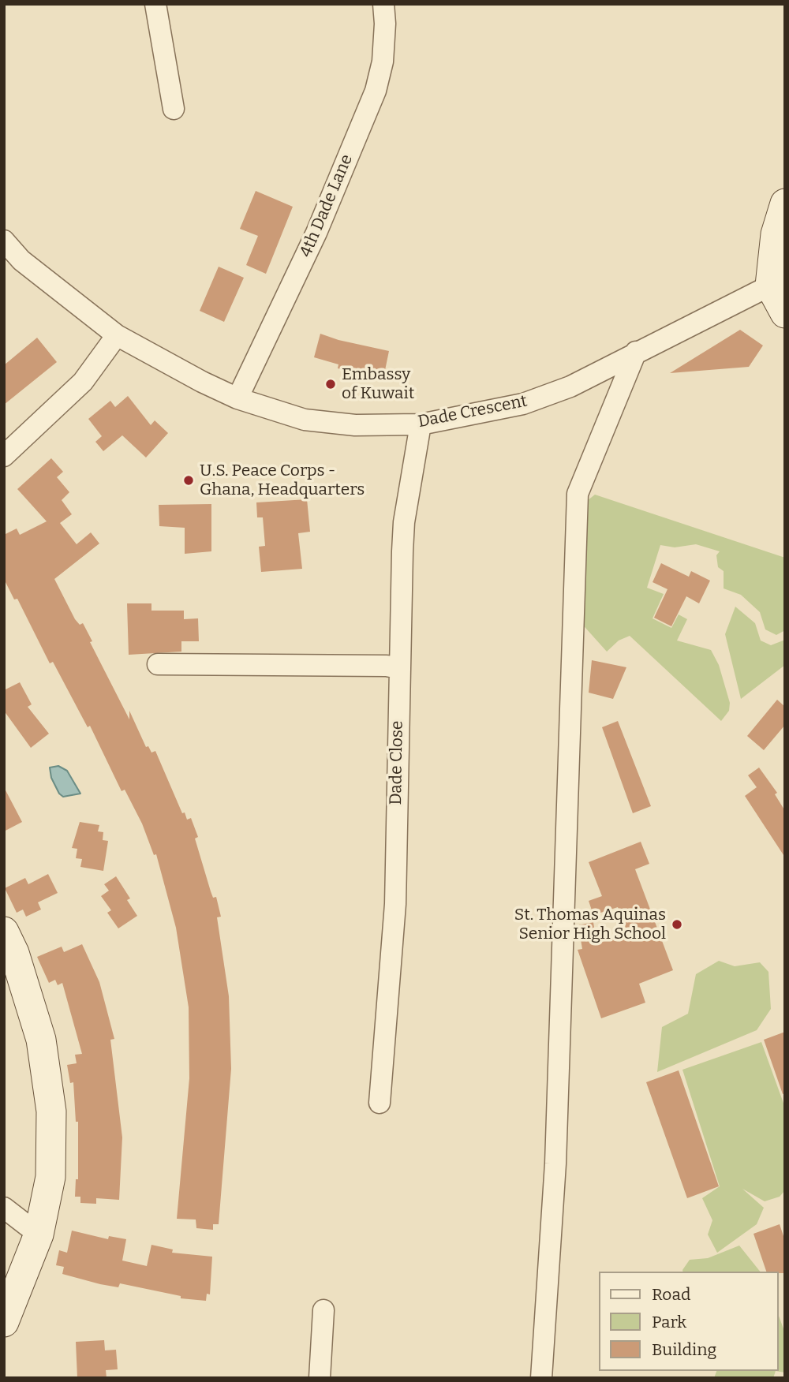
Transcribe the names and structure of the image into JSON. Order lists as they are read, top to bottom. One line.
{"streets":{"street":["4th Dade Lane","Dade Crescent","Dade Close"]},"crossings":[["4th Dade Lane","Dade Crescent"],["Dade Crescent","Dade Close"]],"places":["Embassy of Kuwait","U.S. Peace Corps - Ghana, Headquarters","St. Thomas Aquinas Senior High School"],"legend":["Road","Park","Building"]}
